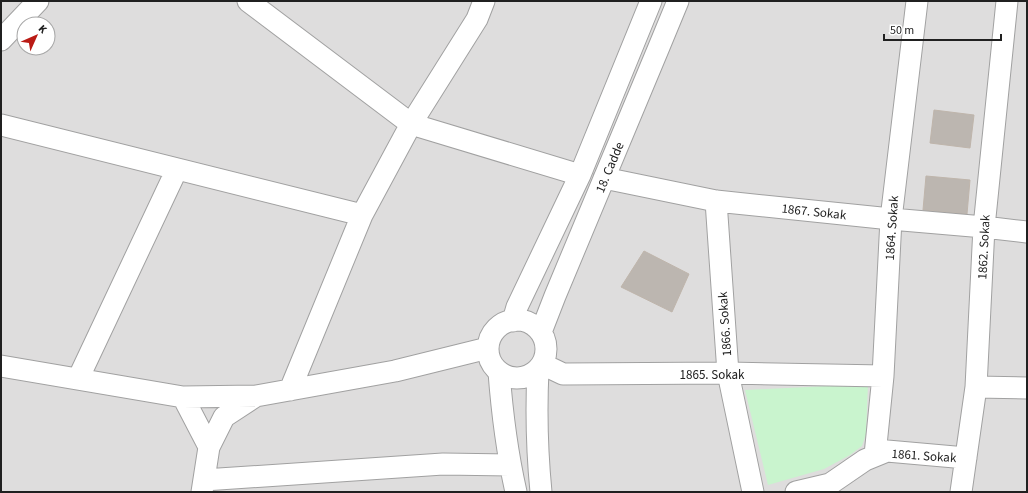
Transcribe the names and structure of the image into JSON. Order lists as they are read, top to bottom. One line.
{"streets":{"street":["18. Cadde","1867. Sokak","1864. Sokak","1862. Sokak","1866. Sokak","1865. Sokak","1861. Sokak"]},"crossings":[["18. Cadde","1867. Sokak"],["18. Cadde","1865. Sokak"],["1867. Sokak","1864. Sokak"],["1867. Sokak","1862. Sokak"],["1867. Sokak","1866. Sokak"],["1864. Sokak","1865. Sokak"],["1864. Sokak","1861. Sokak"],["1862. Sokak","1861. Sokak"],["1866. Sokak","1865. Sokak"]],"scale_bar":"50 m","north":"top right"}
